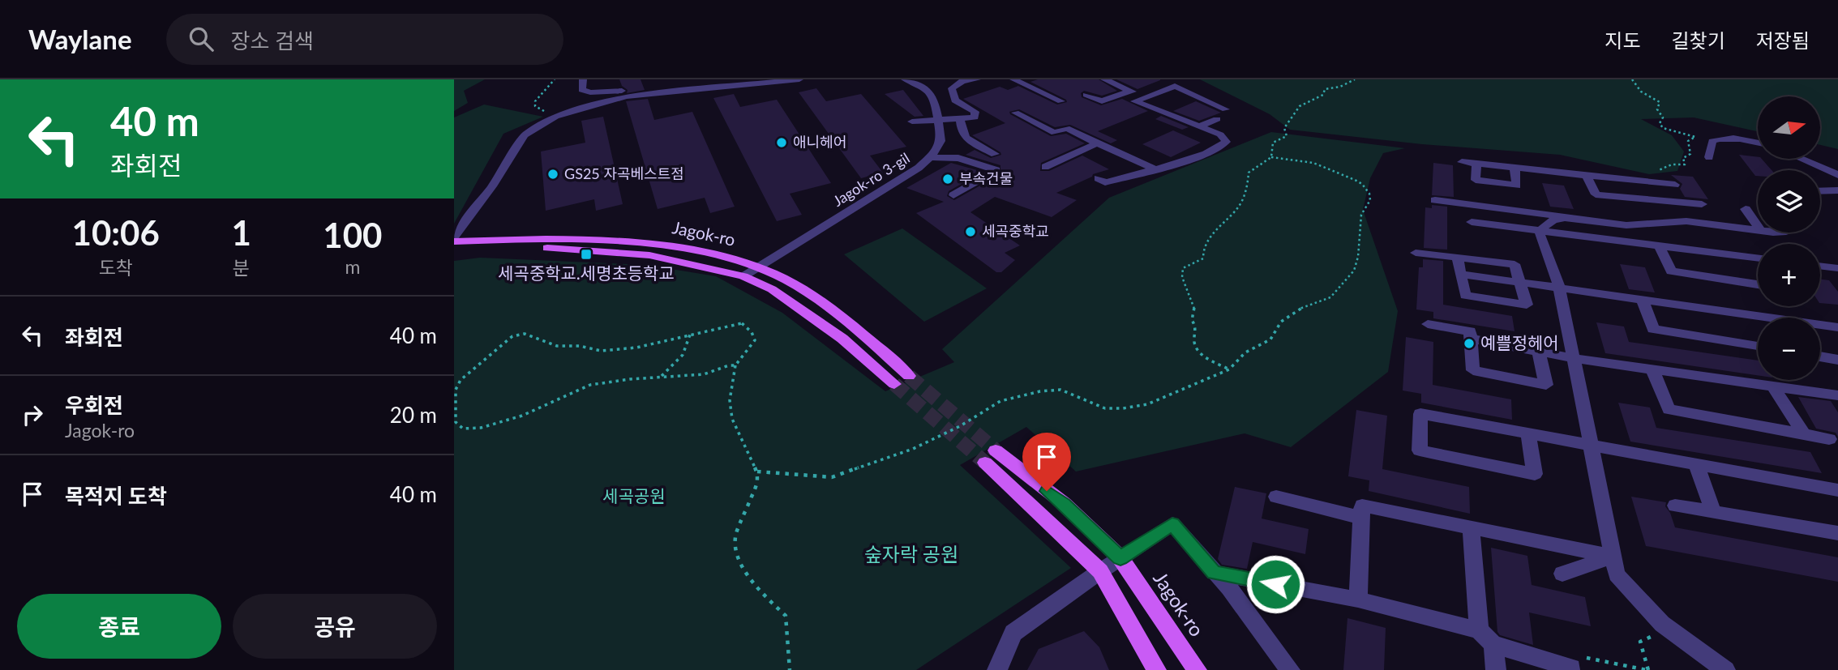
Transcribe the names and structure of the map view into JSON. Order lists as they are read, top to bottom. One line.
{"streets":{"main road":["Jagok-ro"],"street":["Jagok-ro 3-gil"]},"crossings":[["Jagok-ro 3-gil","Jagok-ro"]],"parks":["세곡공원","숲자락 공원"],"places":{"other":["애니헤어","GS25 자곡베스트점","부속건물","세곡중학교","예쁠정헤어"],"transit":["세곡중학교.세명초등학교"]},"north":"right","page":{"header":"Waylane","search":"장소 검색","nav":["지도","길찾기","저장됨"],"turn":["40 m","좌회전"],"map_buttons":["+","−"],"eta":["10:06","도착","1","분","100","m"],"list":[{"name":"좌회전","value":"40 m"},{"name":"우회전","note":"Jagok-ro","value":"20 m"},{"name":"목적지 도착","value":"40 m"}],"buttons":["종료","공유"]}}
